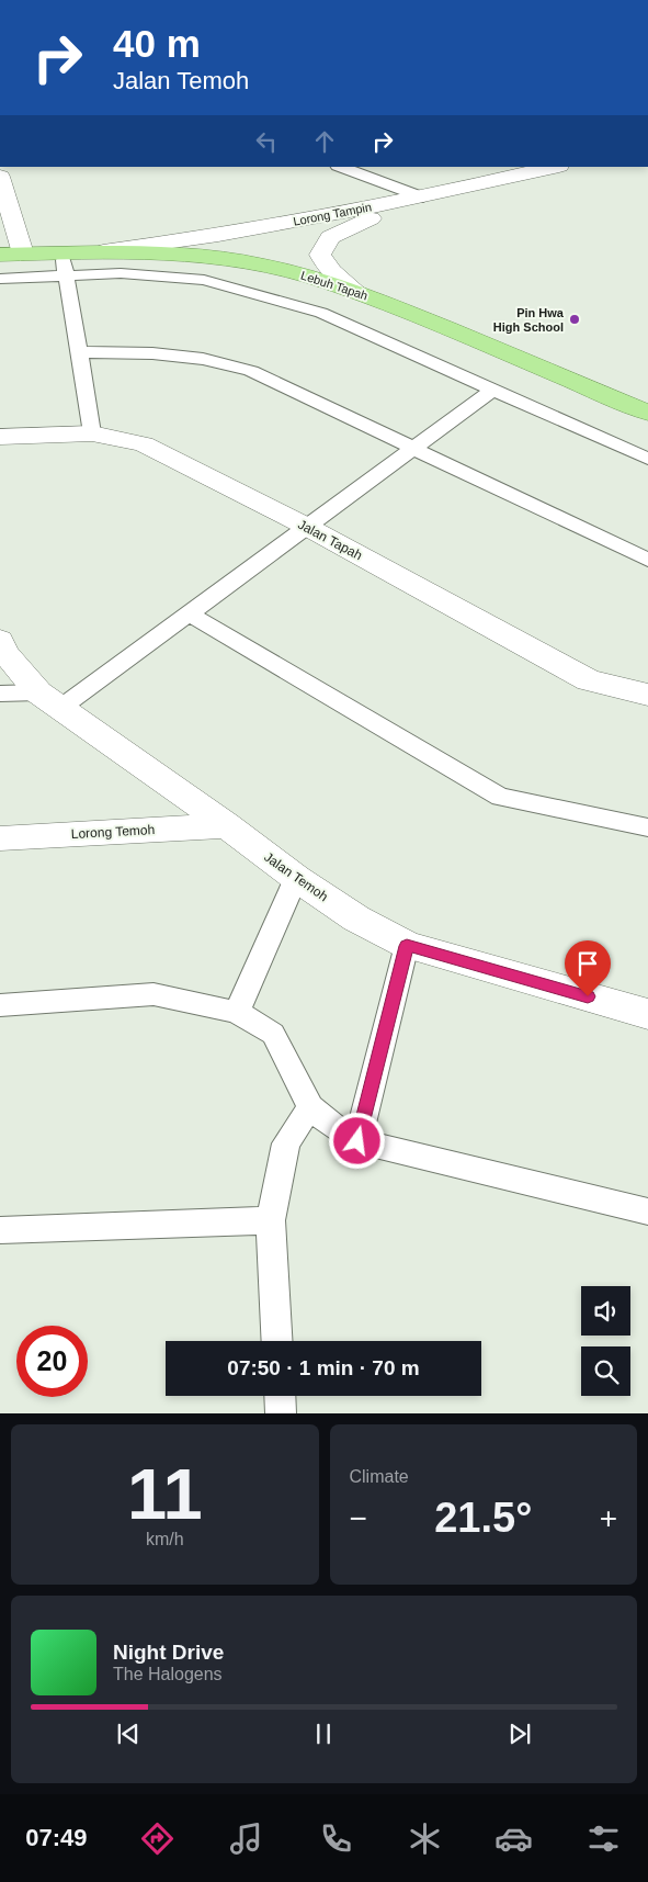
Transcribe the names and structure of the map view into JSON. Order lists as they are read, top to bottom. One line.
{"streets":{"highway":["Lebuh Tapah"],"street":["Lorong Tampin","Jalan Tapah","Lorong Temoh","Jalan Temoh"]},"crossings":[["Lorong Tampin","Lebuh Tapah"],["Lorong Temoh","Jalan Temoh"]],"places":["Pin Hwa High School"],"page":{"turn":["40 m","Jalan Temoh"],"limit":"20","trip":"07:50 · 1 min · 70 m","tile":[["11","km/h"],"Climate"],"heat":["−","21.5°","+"],"song":["Night Drive","The Halogens"],"tabs":"07:49"}}
